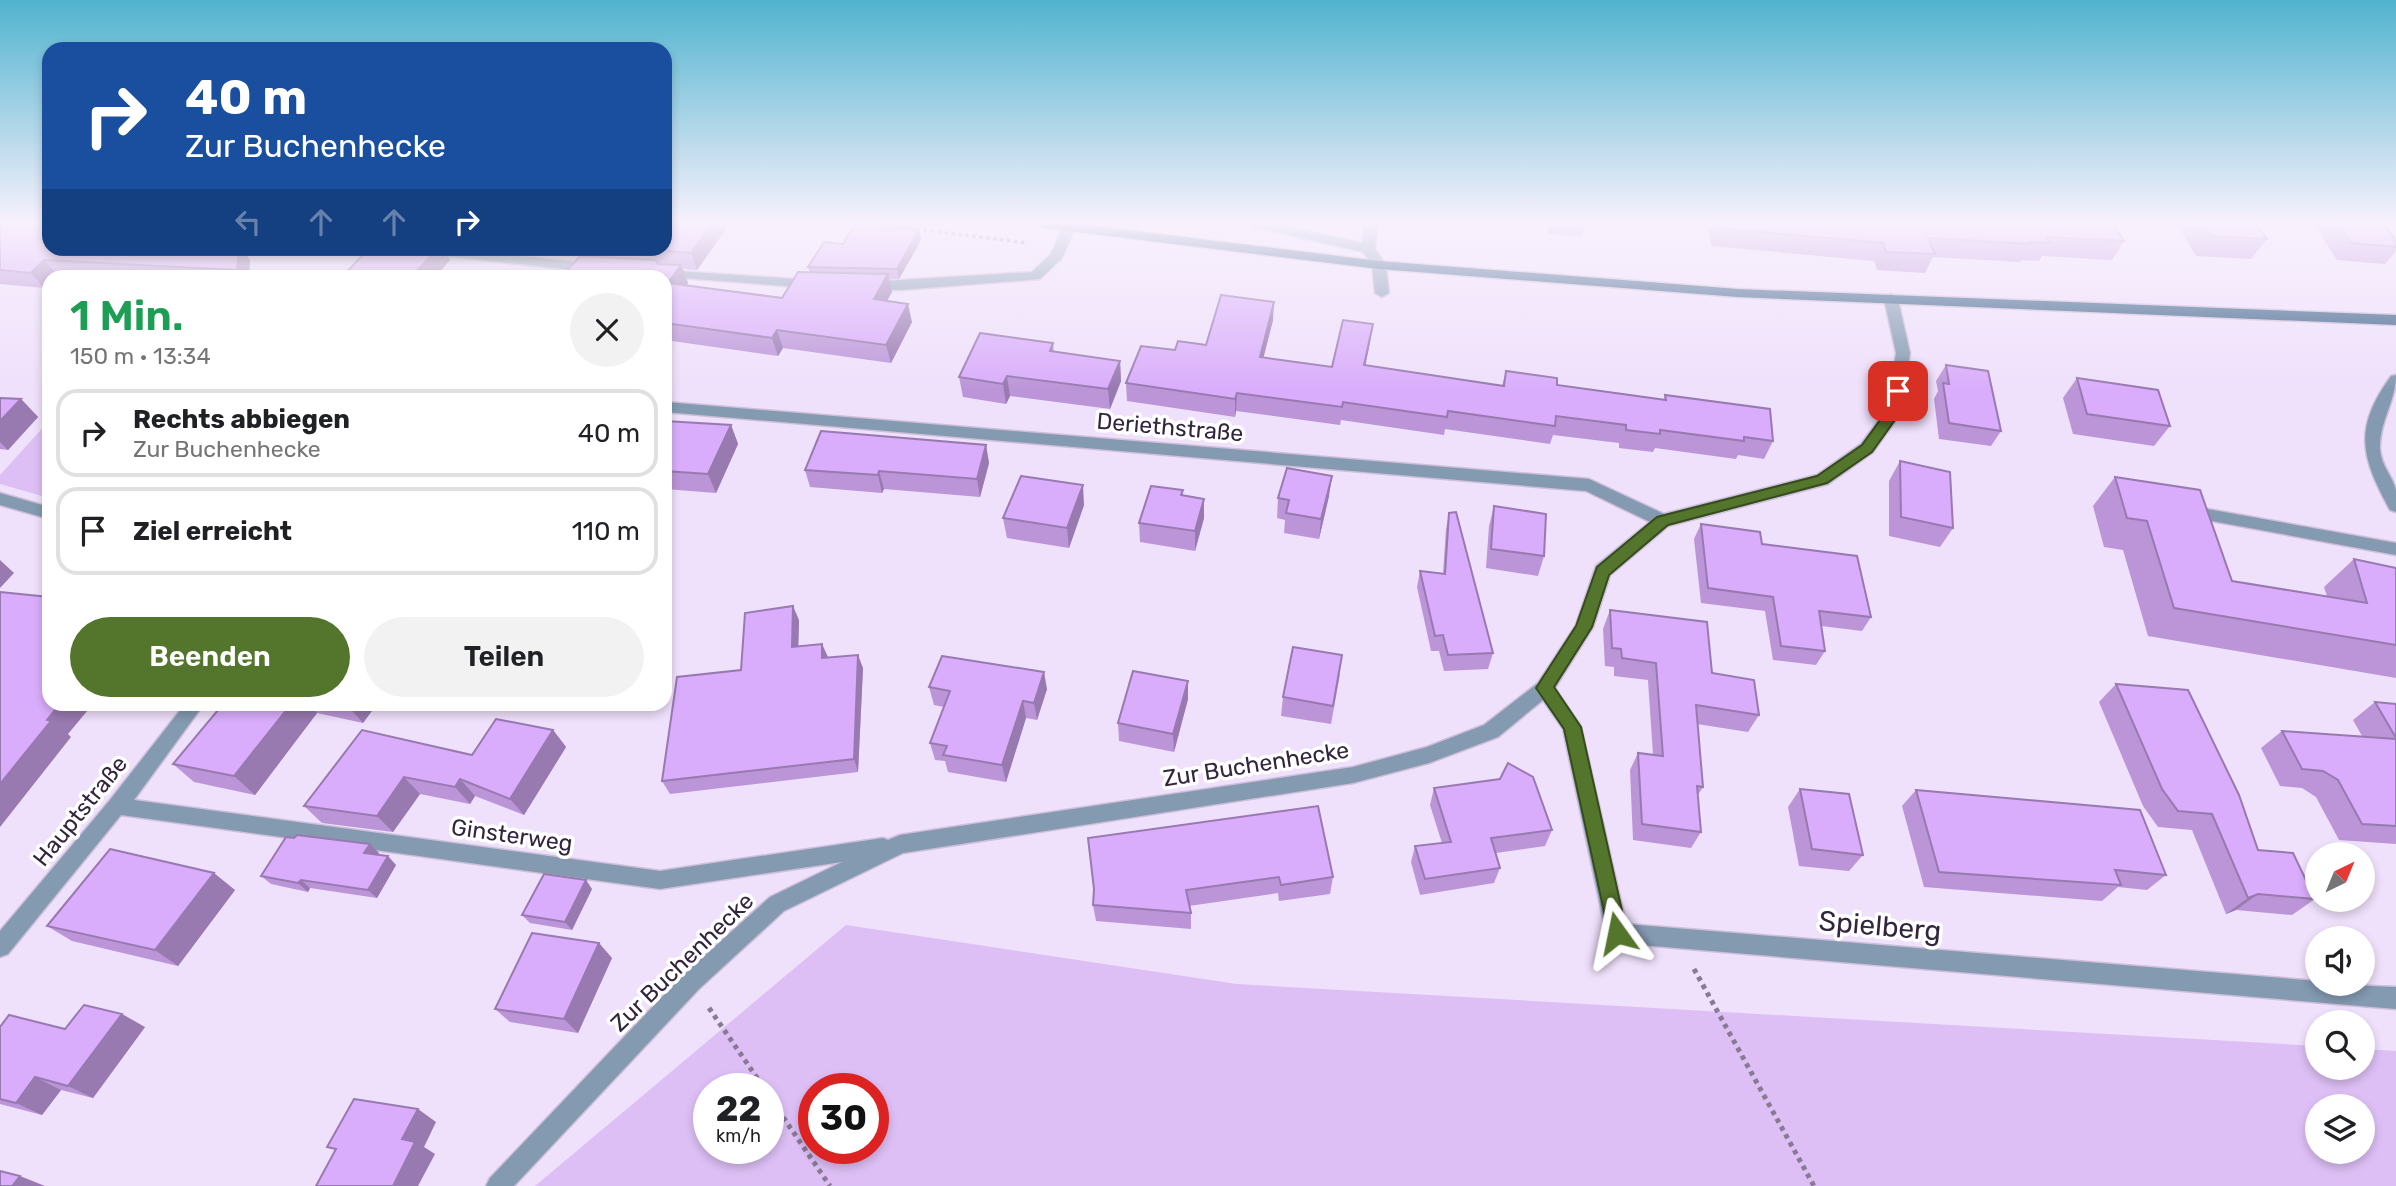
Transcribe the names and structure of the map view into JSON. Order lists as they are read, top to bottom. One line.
{"streets":{"street":["Deriethstraße","Zur Buchenhecke","Hauptstraße","Ginsterweg","Spielberg"]},"crossings":[["Deriethstraße","Zur Buchenhecke"],["Zur Buchenhecke","Ginsterweg"],["Zur Buchenhecke","Spielberg"],["Hauptstraße","Ginsterweg"]],"north":"top right","page":{"turn":["40 m","Zur Buchenhecke"],"heading":["1 Min.","150 m · 13:34"],"list":[{"name":"Rechts abbiegen","note":"Zur Buchenhecke","value":"40 m"},{"name":"Ziel erreicht","value":"110 m"}],"buttons":["Beenden","Teilen"],"speed":"22 km/h","limit":"30"}}
